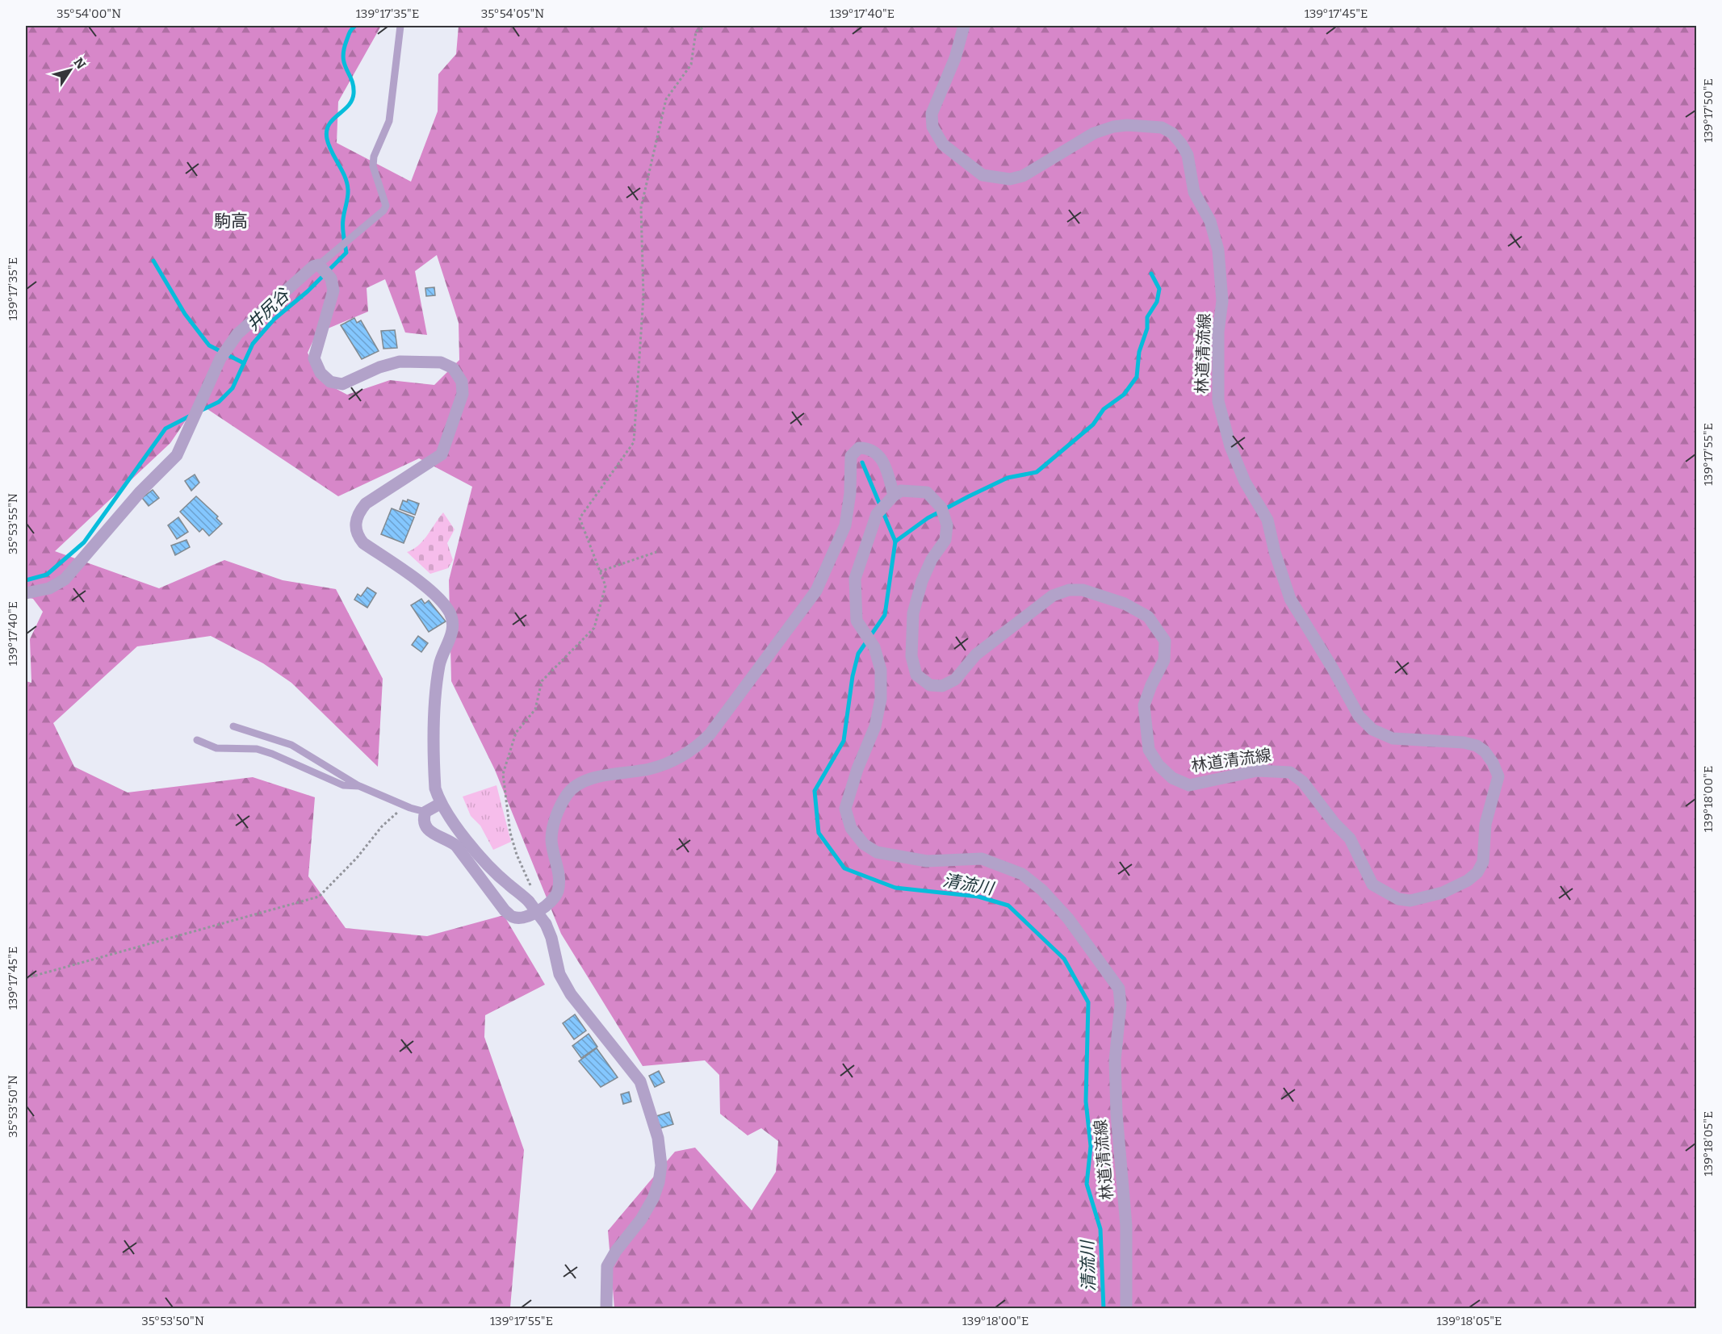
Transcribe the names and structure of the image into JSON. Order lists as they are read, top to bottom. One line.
{"streets":{"street":["林道清流線"]},"districts":["駒高"],"water":["井尻谷","清流川"],"north":"top right","coordinates":["35°54'00\"N","139°17'35\"E","35°54'05\"N","139°17'40\"E","139°17'45\"E","139°17'50\"E","139°17'55\"E","35°53'55\"N","139°18'00\"E","35°53'50\"N","139°18'05\"E"]}
